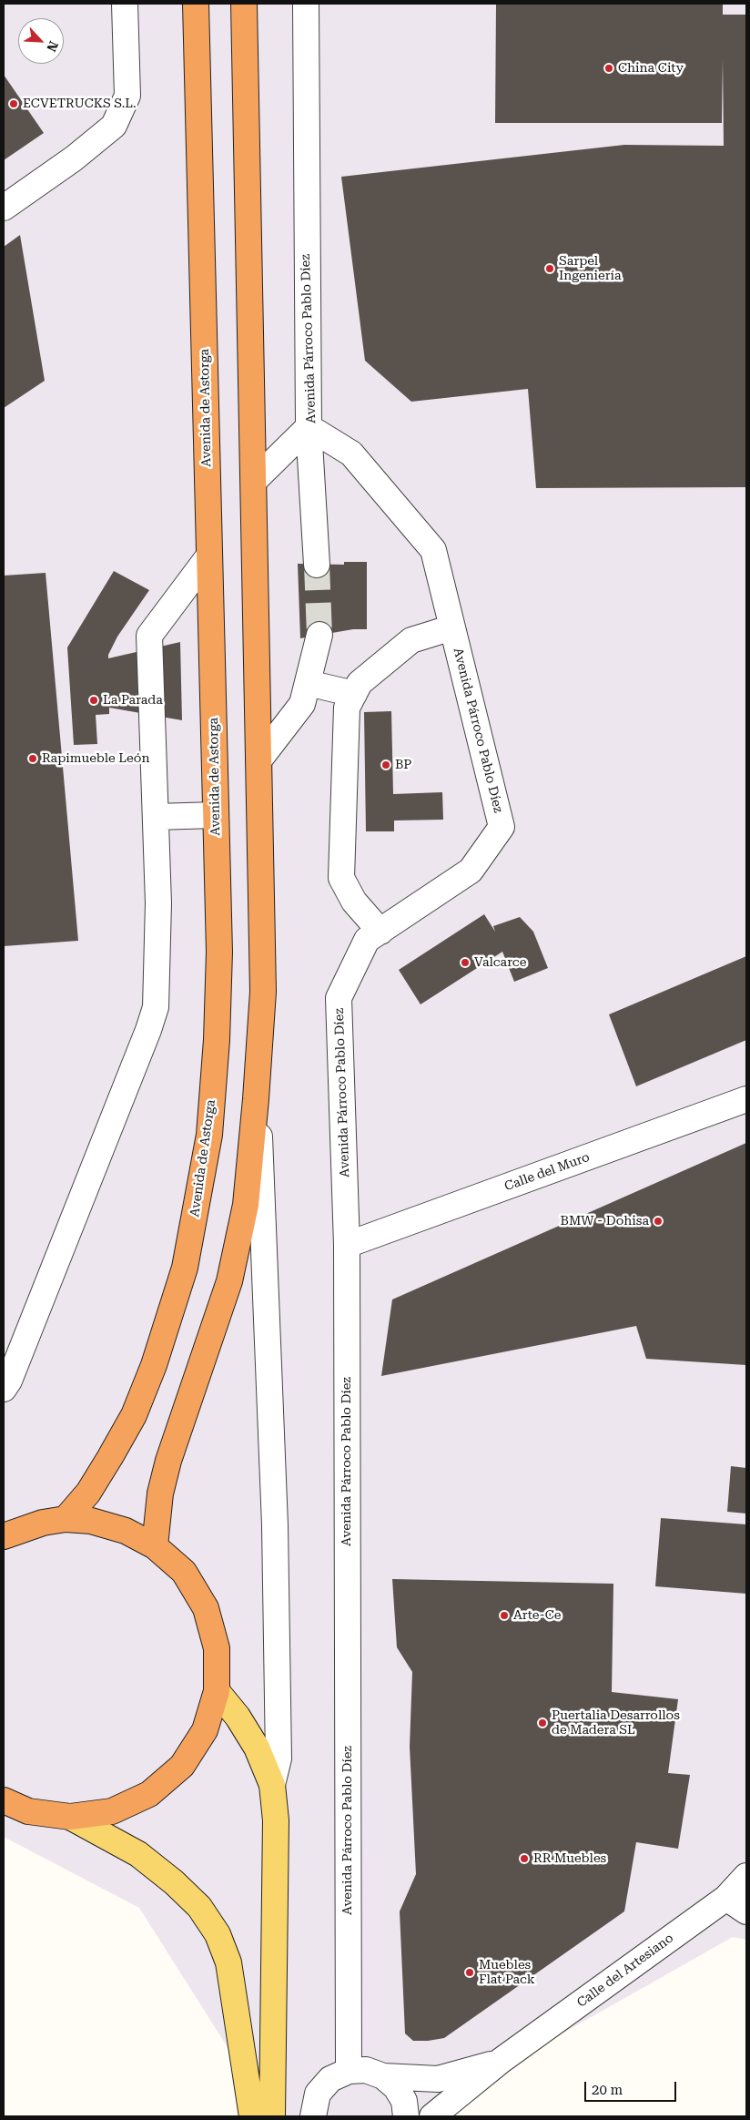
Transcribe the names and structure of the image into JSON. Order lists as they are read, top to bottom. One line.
{"streets":{"highway":["Avenida de Astorga"],"street":["Avenida Párroco Pablo Díez","Calle del Muro","Calle del Artesiano"]},"crossings":[["Avenida Párroco Pablo Díez","Calle del Muro"],["Avenida Párroco Pablo Díez","Calle del Artesiano"]],"places":["China City","ECVETRUCKS S.L.","Sarpel Ingeniería","La Parada","Rapimueble León","BP","Valcarce","BMW - Dohisa","Arte-Ce","Puertalia Desarrollos de Madera SL","RR Muebles","Muebles Flat Pack"],"scale_bar":"20 m","north":"bottom right"}
